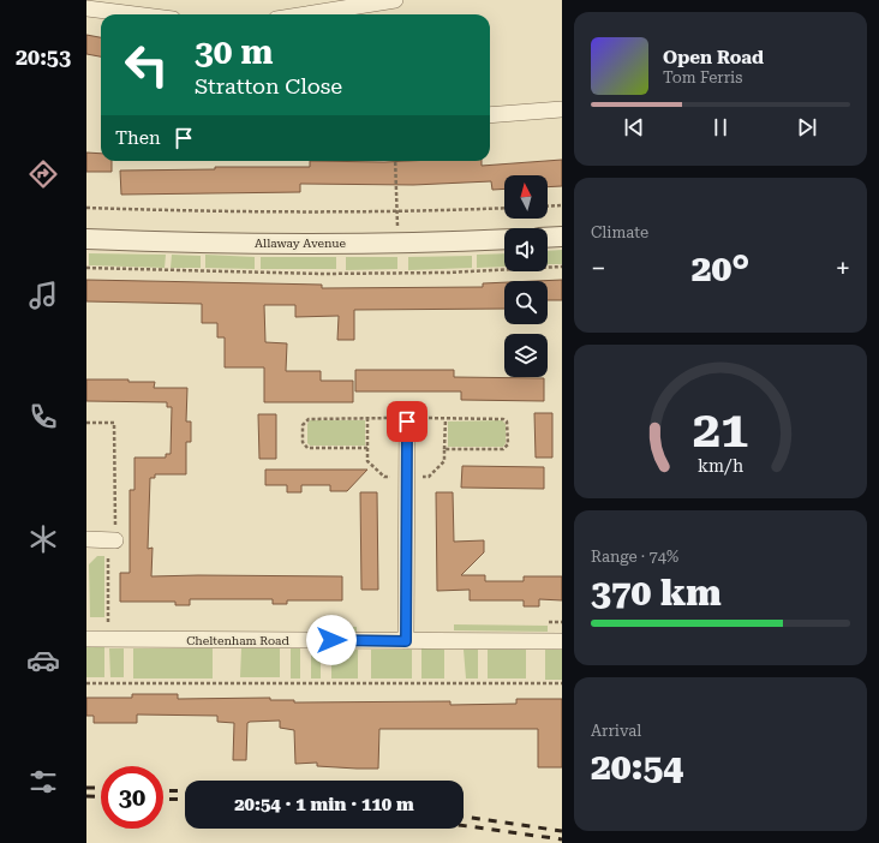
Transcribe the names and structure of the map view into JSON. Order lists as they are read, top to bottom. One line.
{"streets":{"street":["Allaway Avenue","Cheltenham Road"]},"north":"top","page":{"tabs":"20:53","turn":["30 m","Stratton Close"],"song":["Open Road","Tom Ferris"],"then":"Then","tile":["Climate",["Range · 74%","370 km"],["Arrival","20:54"]],"heat":["−","20°","+"],"limit":"30","trip":"20:54 · 1 min · 110 m","gauge":["21","km/h"]}}
